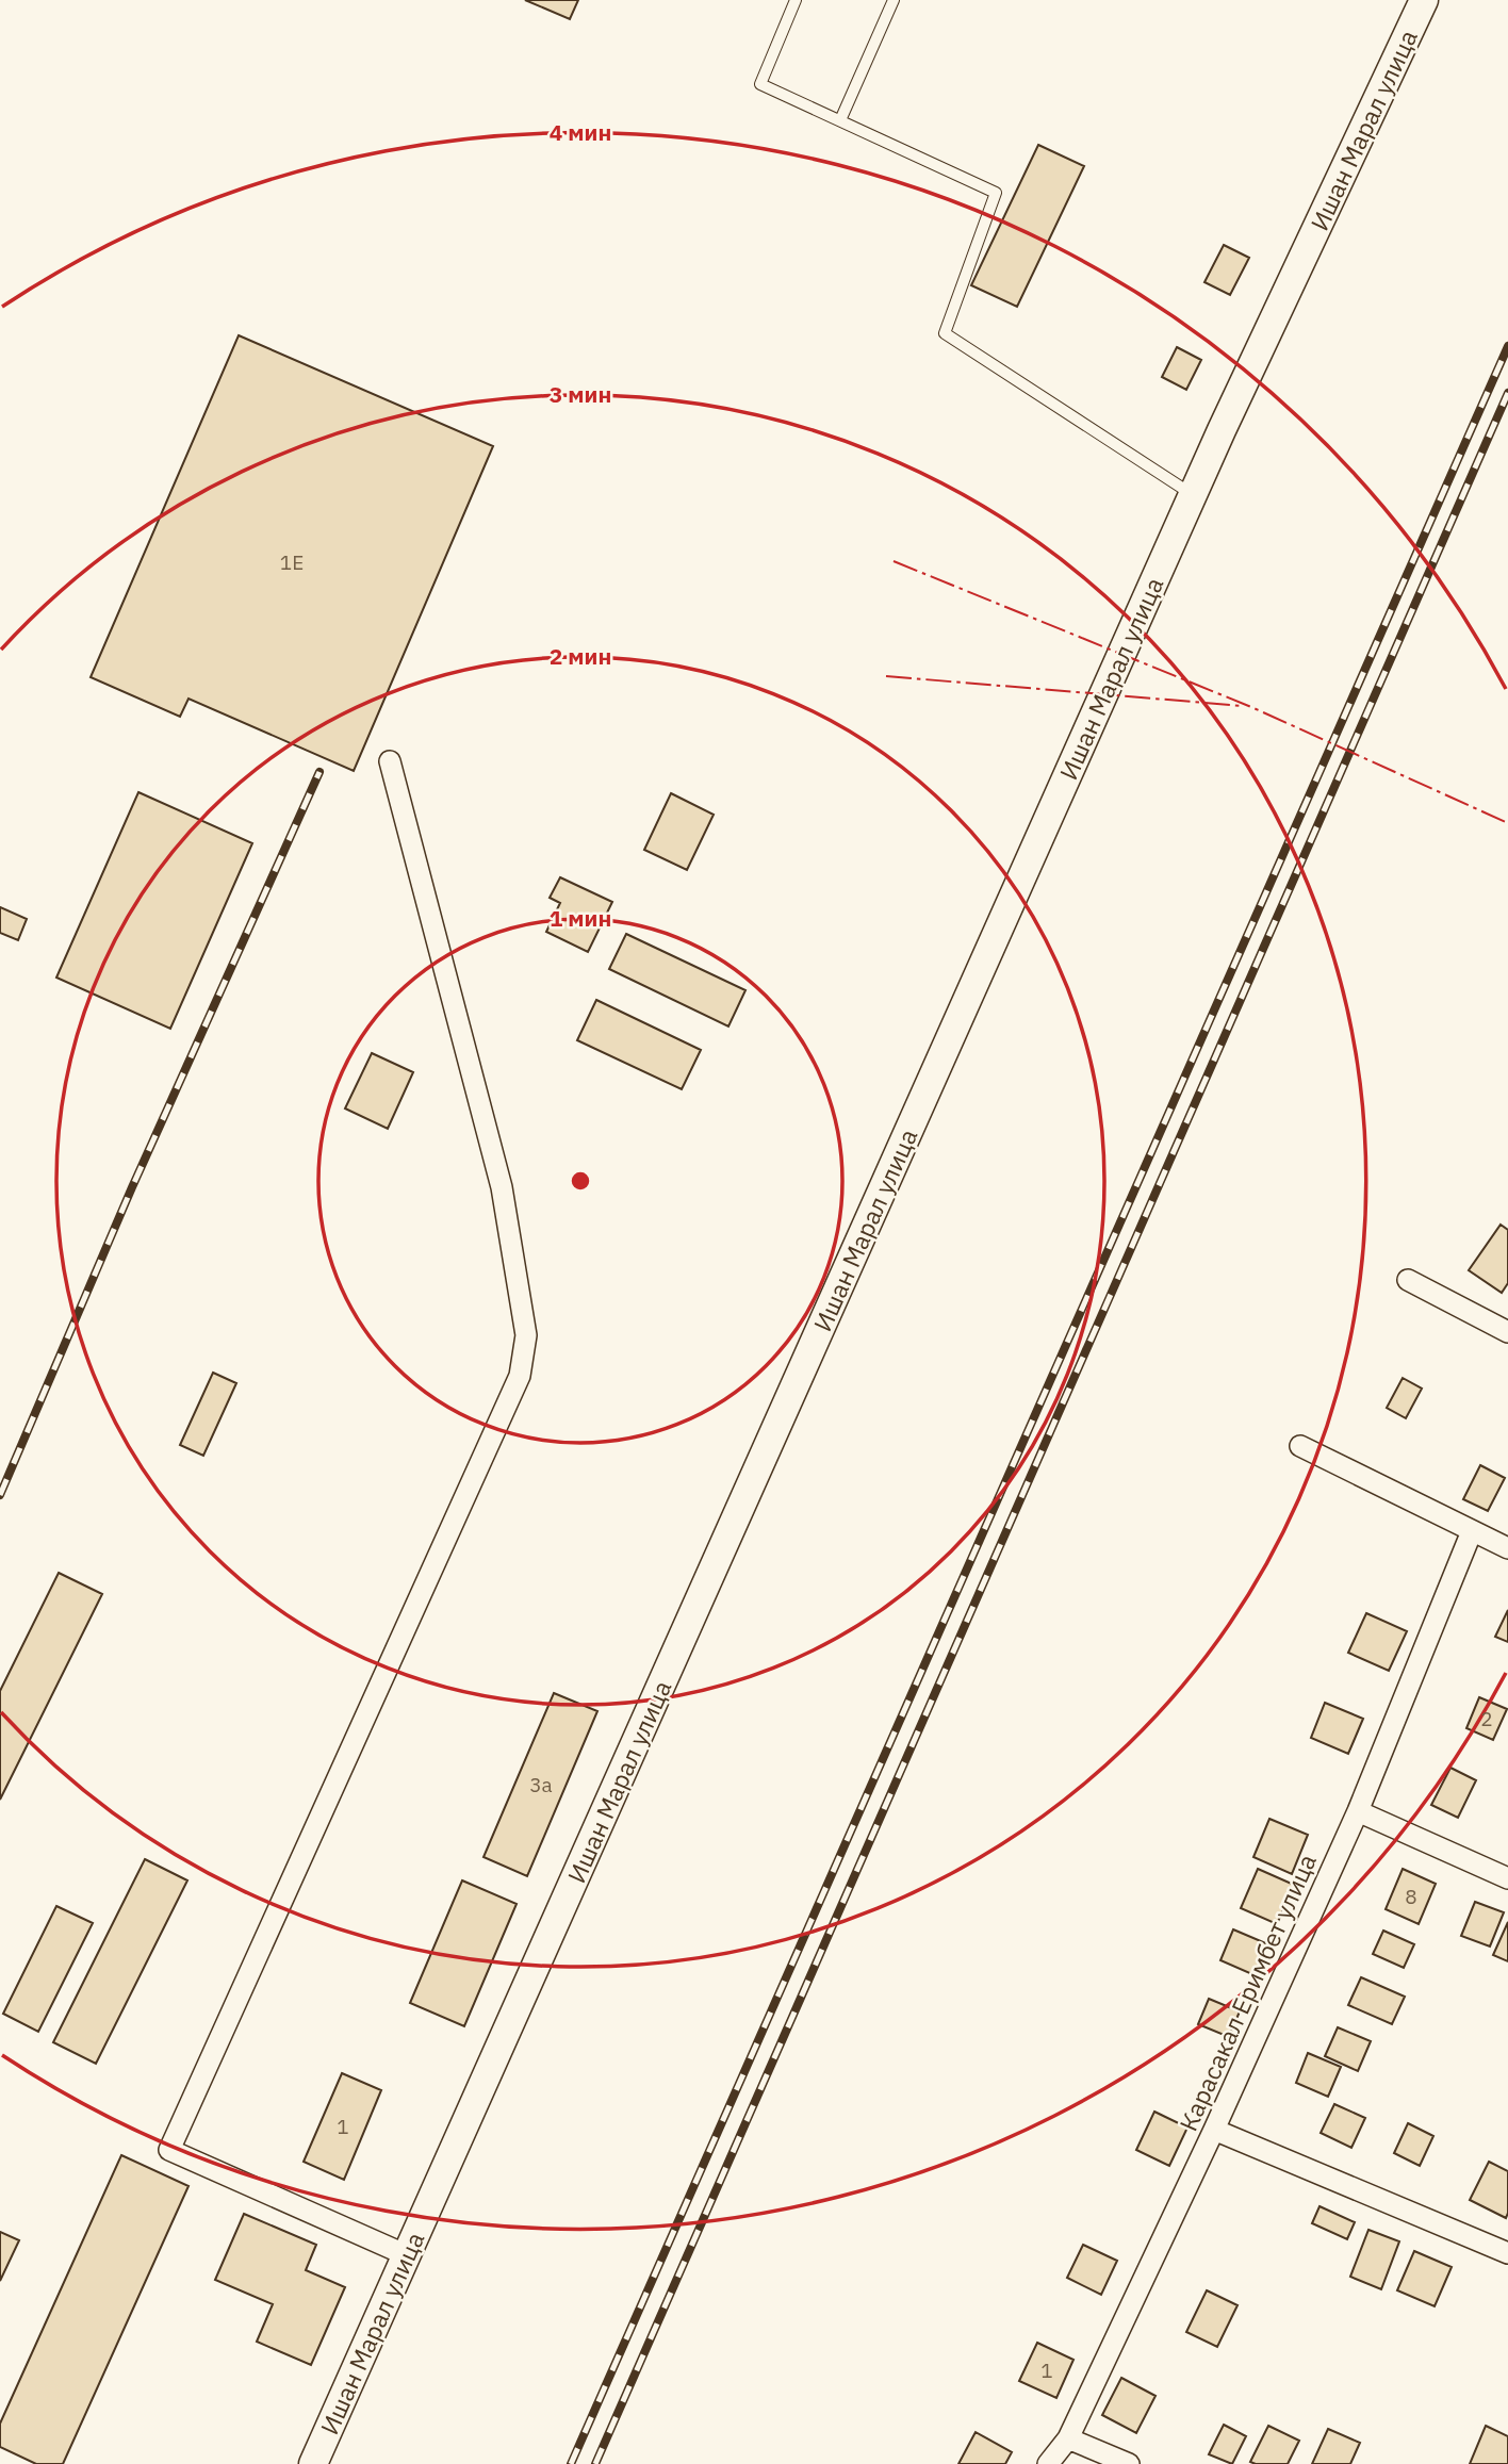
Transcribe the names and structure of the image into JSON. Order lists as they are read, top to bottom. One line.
{"streets":{"main road":["Ишан Марал улица"],"street":["Карасакал Еримбет улица"]},"house_numbers":["1Е","2","3а","8","1","1"],"rings":["4 мин","3 мин","2 мин","1 мин"]}
